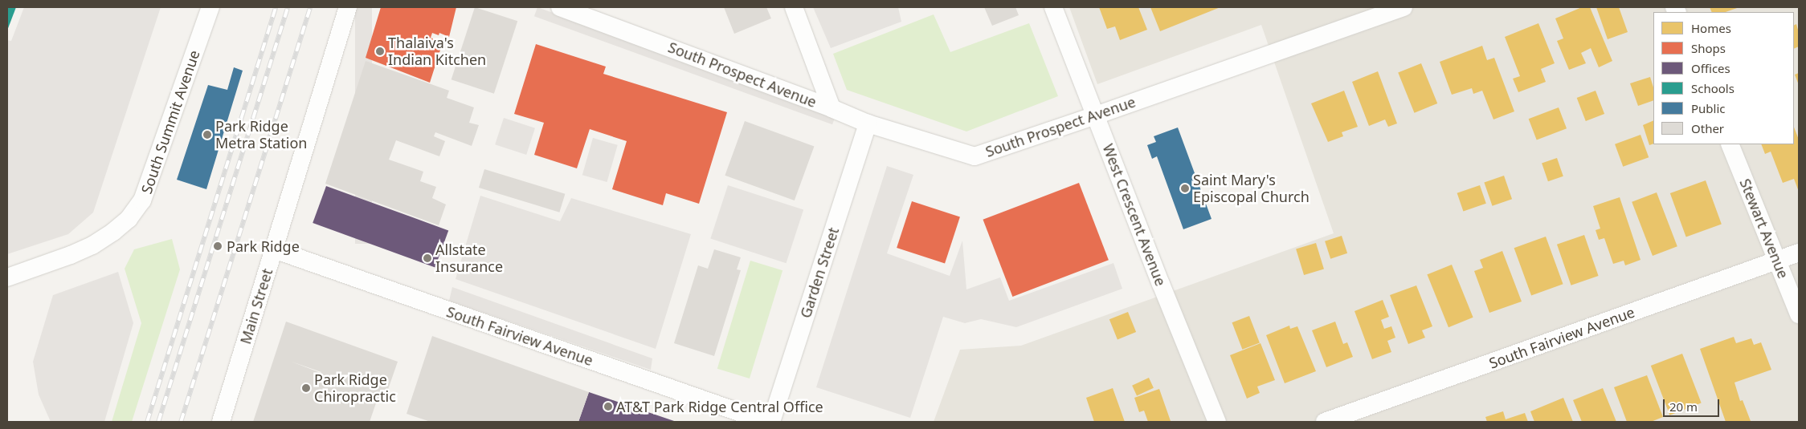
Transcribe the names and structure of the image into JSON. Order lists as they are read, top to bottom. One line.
{"streets":{"street":["South Prospect Avenue","South Summit Avenue","West Crescent Avenue","Stewart Avenue","Garden Street","Main Street","South Fairview Avenue"]},"crossings":[["South Prospect Avenue","West Crescent Avenue"],["South Prospect Avenue","Garden Street"],["Stewart Avenue","South Fairview Avenue"],["Main Street","South Fairview Avenue"]],"places":["Thalaiva's Indian Kitchen","Park Ridge Metra Station","Saint Mary's Episcopal Church","Park Ridge","Allstate Insurance","Park Ridge Chiropractic","AT&T Park Ridge Central Office"],"legend":["Homes","Shops","Offices","Schools","Public","Other"],"scale_bar":"20 m"}
